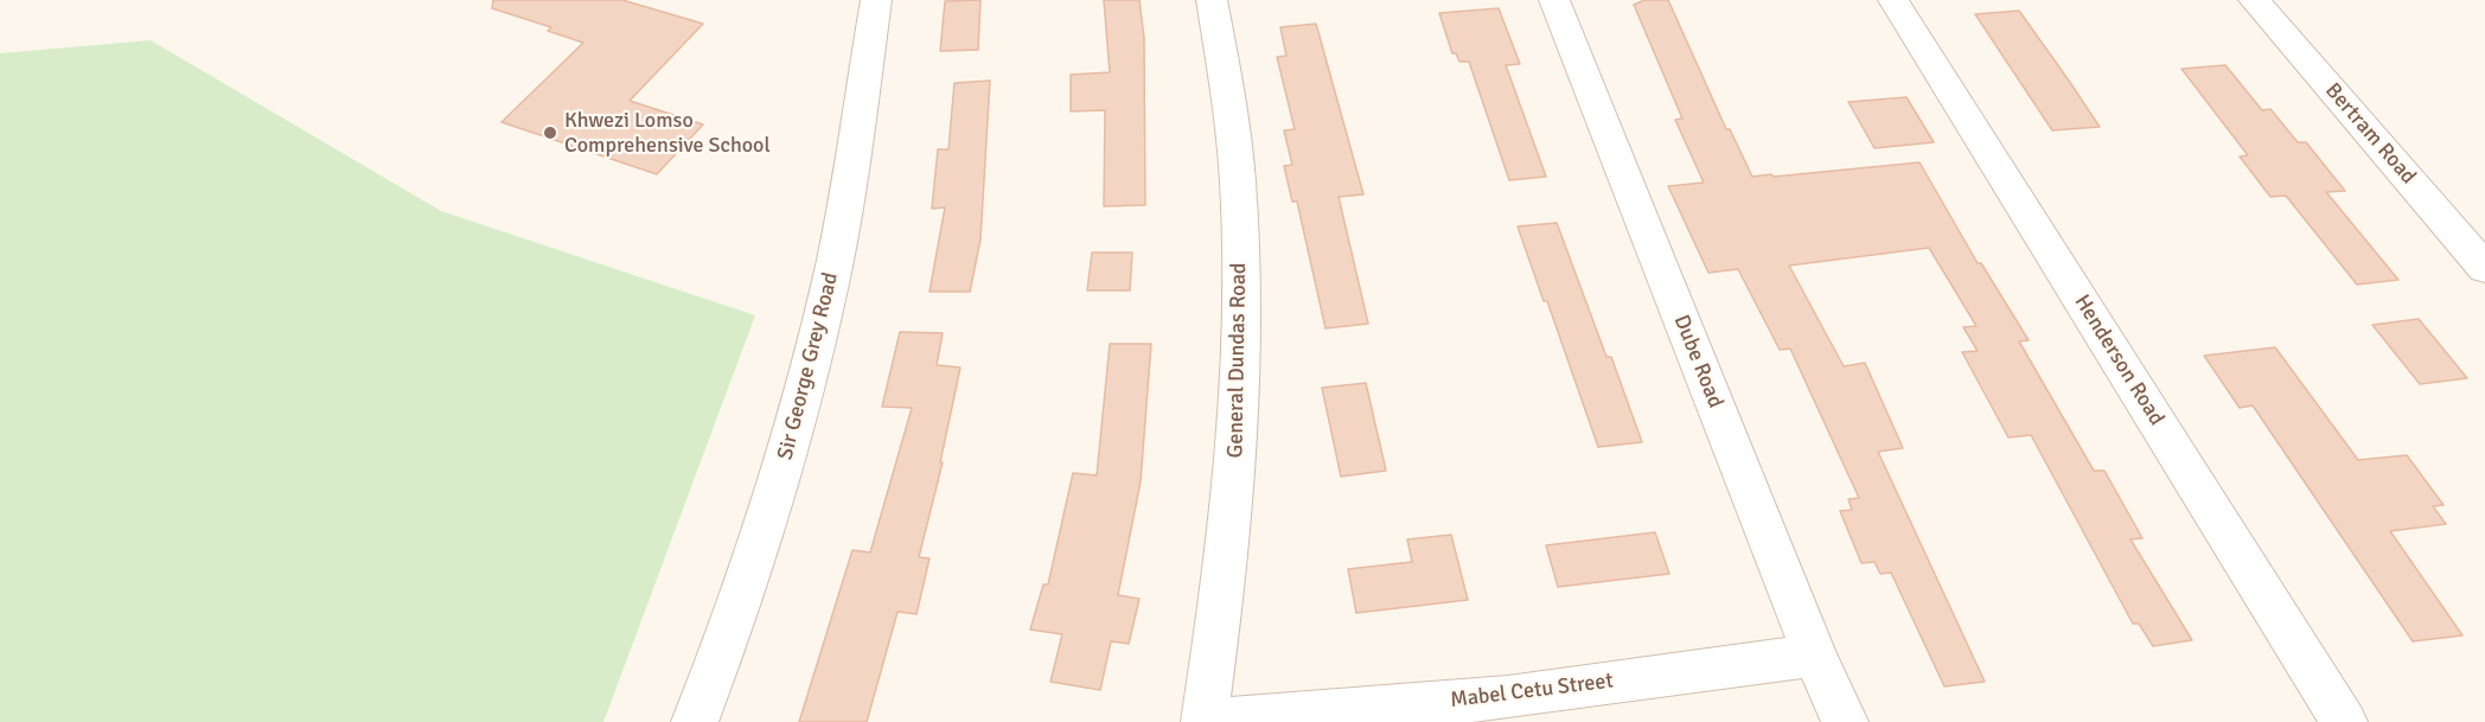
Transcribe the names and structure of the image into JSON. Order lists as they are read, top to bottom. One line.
{"streets":{"street":["Bertram Road","General Dundas Road","Henderson Road","Dube Road","Sir George Grey Road","Mabel Cetu Street"]},"crossings":[["General Dundas Road","Mabel Cetu Street"],["Dube Road","Mabel Cetu Street"]],"places":["Khwezi Lomso Comprehensive School"]}
